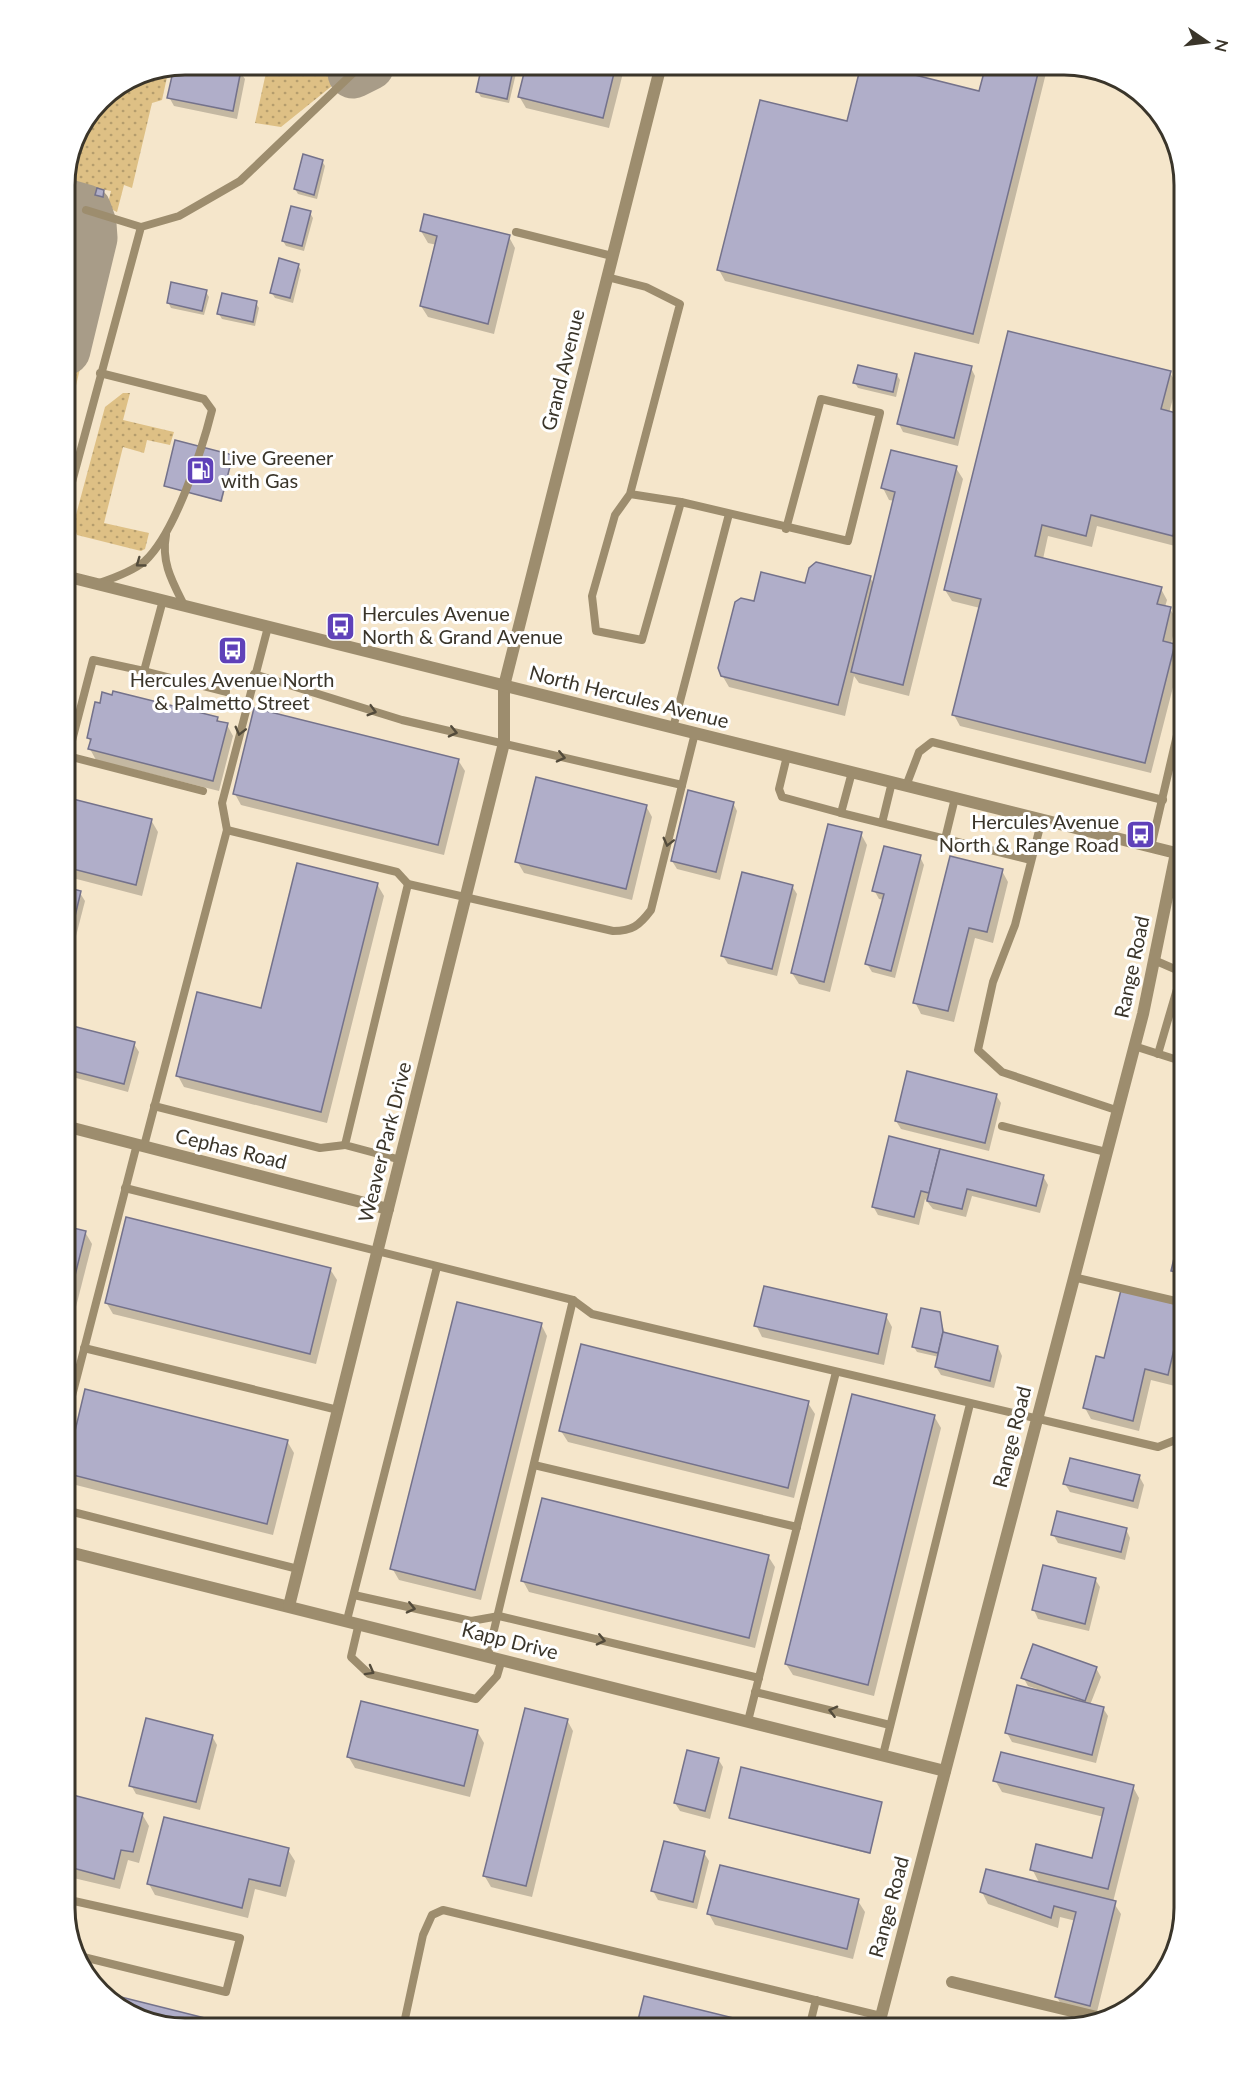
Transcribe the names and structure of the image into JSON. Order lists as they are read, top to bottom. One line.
{"streets":{"street":["Grand Avenue","North Hercules Avenue","Range Road","Weaver Park Drive","Cephas Road","Kapp Drive"]},"crossings":[["Grand Avenue","North Hercules Avenue"],["Grand Avenue","Weaver Park Drive"],["North Hercules Avenue","Weaver Park Drive"],["Range Road","Kapp Drive"],["Weaver Park Drive","Cephas Road"],["Weaver Park Drive","Kapp Drive"]],"places":{"fuel station":["Live Greener with Gas"],"bus stop":["Hercules Avenue North & Grand Avenue","Hercules Avenue North & Palmetto Street","Hercules Avenue North & Range Road"]},"north":"right"}
